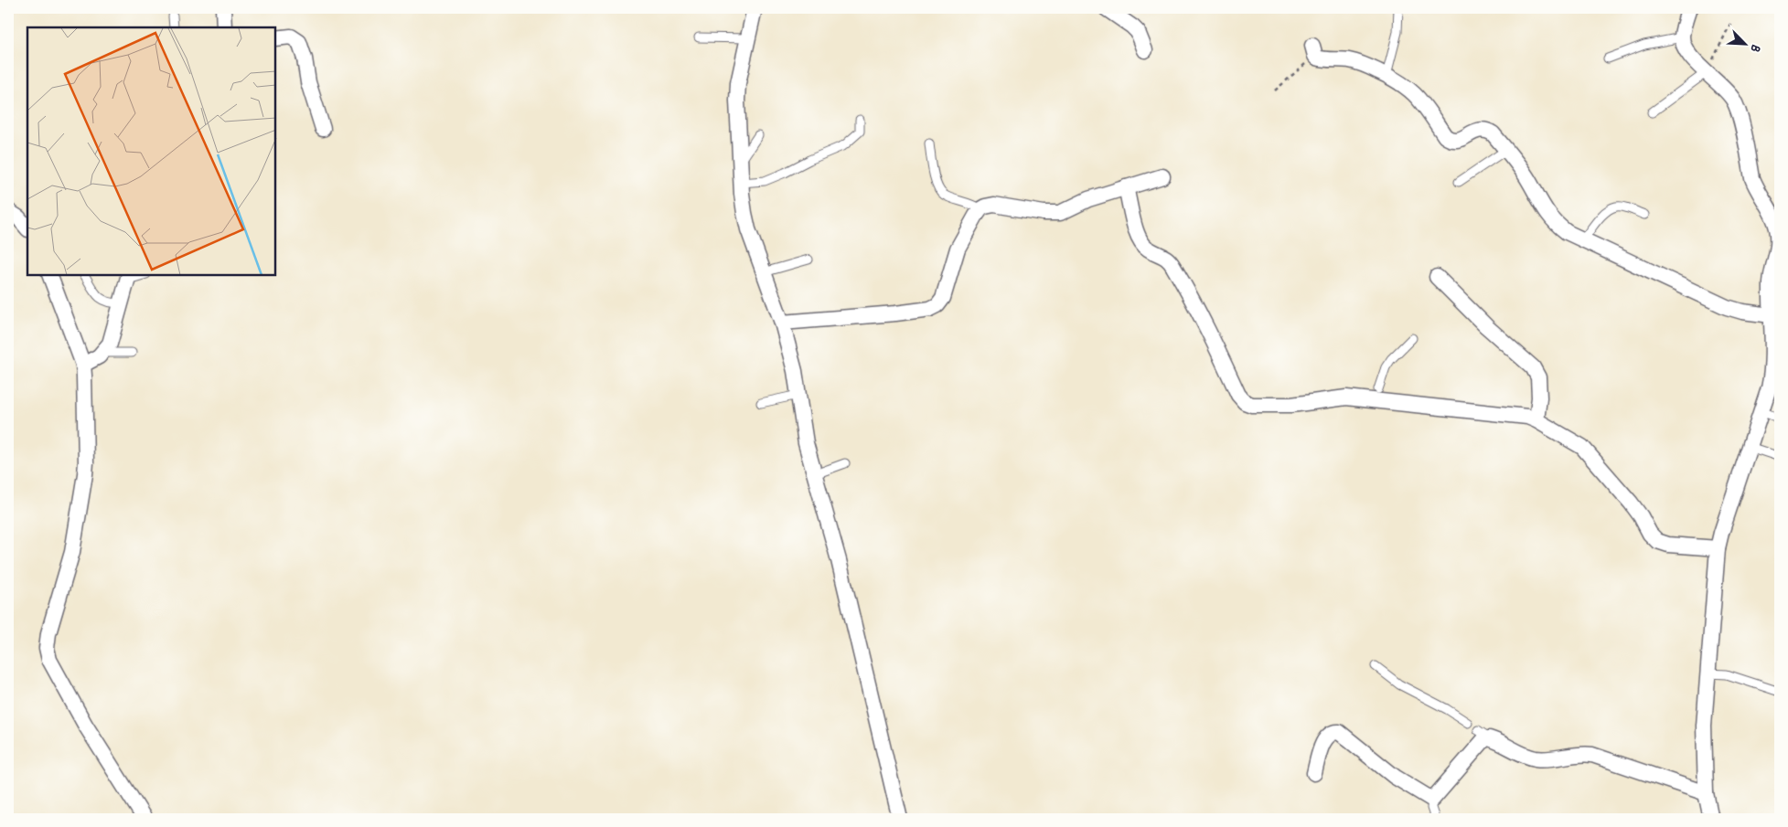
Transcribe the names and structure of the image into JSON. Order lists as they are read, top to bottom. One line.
{"north":"bottom right"}
